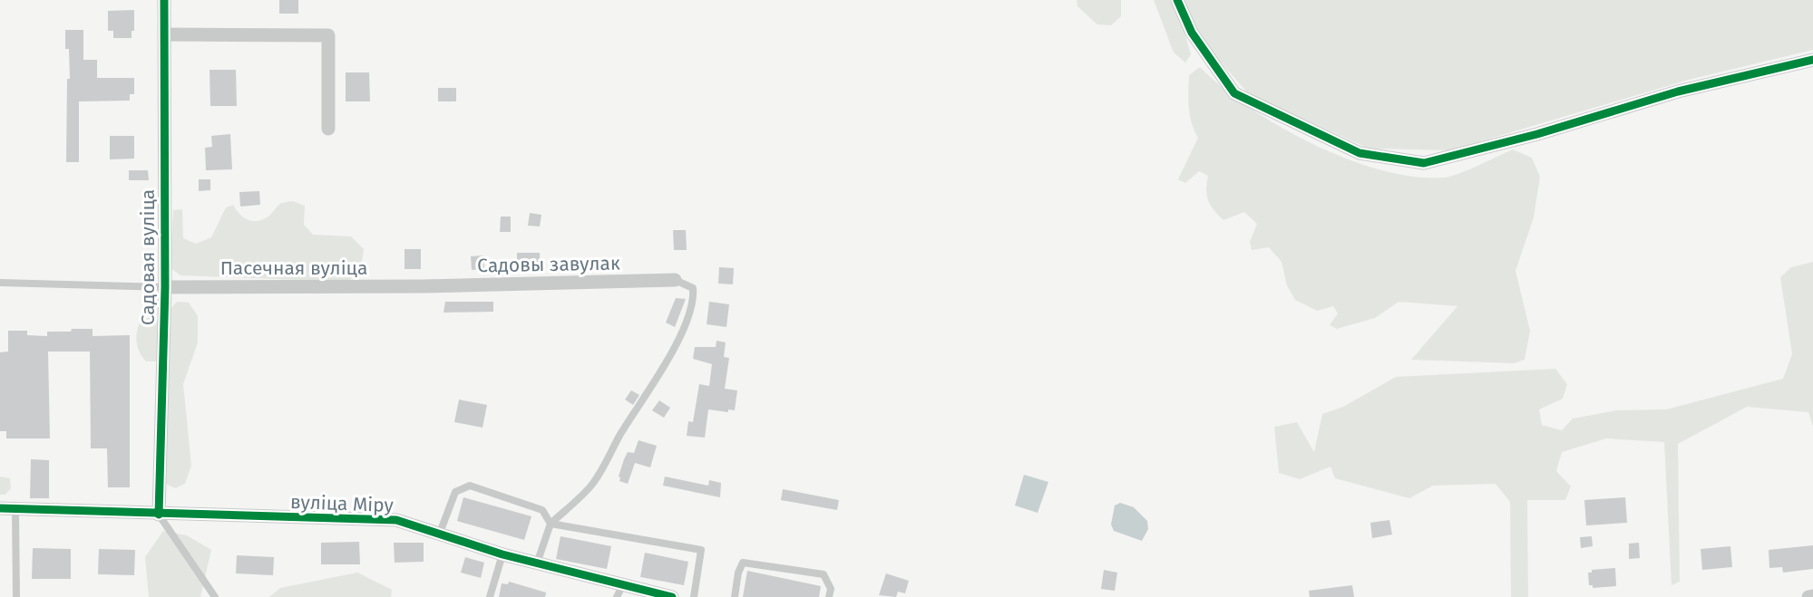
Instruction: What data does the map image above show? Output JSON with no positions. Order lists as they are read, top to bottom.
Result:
{
  "streets": {
    "street": [
      "Садовая вуліца",
      "Садовы завулак",
      "Пасечная вуліца",
      "вуліца Міру"
    ]
  },
  "crossings": [
    ["Садовая вуліца", "Пасечная вуліца"],
    ["Садовая вуліца", "вуліца Міру"],
    ["Садовы завулак", "Пасечная вуліца"]
  ]
}
